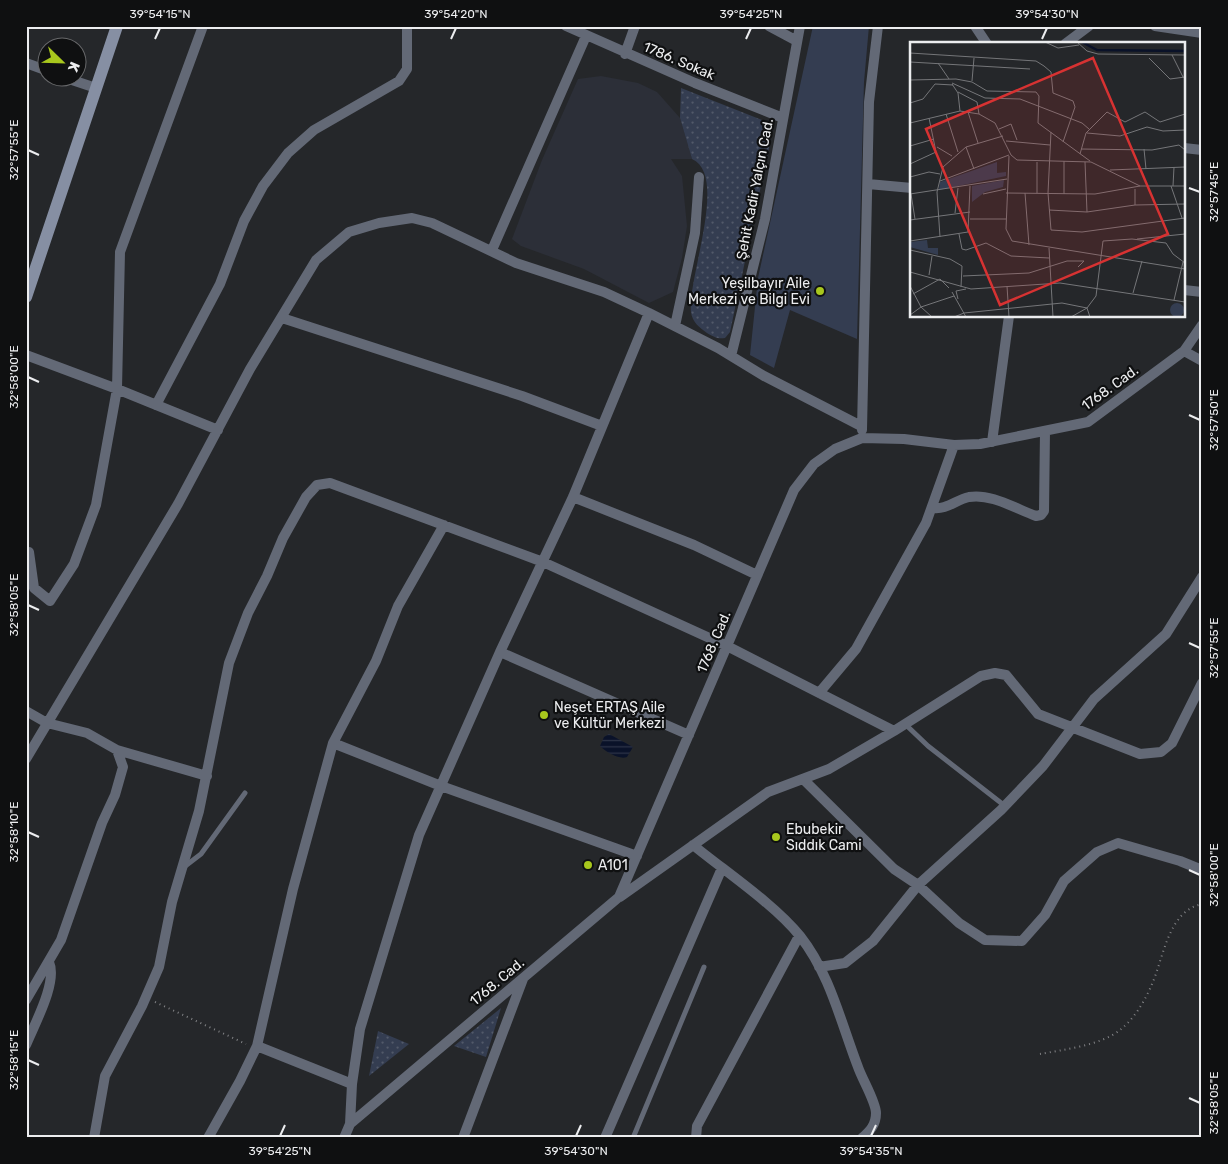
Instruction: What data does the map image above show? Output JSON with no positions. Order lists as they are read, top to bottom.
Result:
{
  "streets": {
    "street": ["1786. Sokak", "Şehit Kadir Yalçın Cad.", "1768. Cad."]
  },
  "crossings": [
    ["1786. Sokak", "Şehit Kadir Yalçın Cad."]
  ],
  "places": [
    "Yeşilbayır Aile Merkezi ve Bilgi Evi",
    "Neşet ERTAŞ Aile ve Kültür Merkezi",
    "Ebubekir Sıddık Cami",
    "A101"
  ],
  "north": "bottom right",
  "coordinates": [
    "39°54'15\"N",
    "39°54'20\"N",
    "39°54'25\"N",
    "39°54'30\"N",
    "32°57'55\"E",
    "32°57'45\"E",
    "32°58'00\"E",
    "32°57'50\"E",
    "32°58'05\"E",
    "32°58'10\"E",
    "32°58'15\"E",
    "39°54'35\"N"
  ]
}
